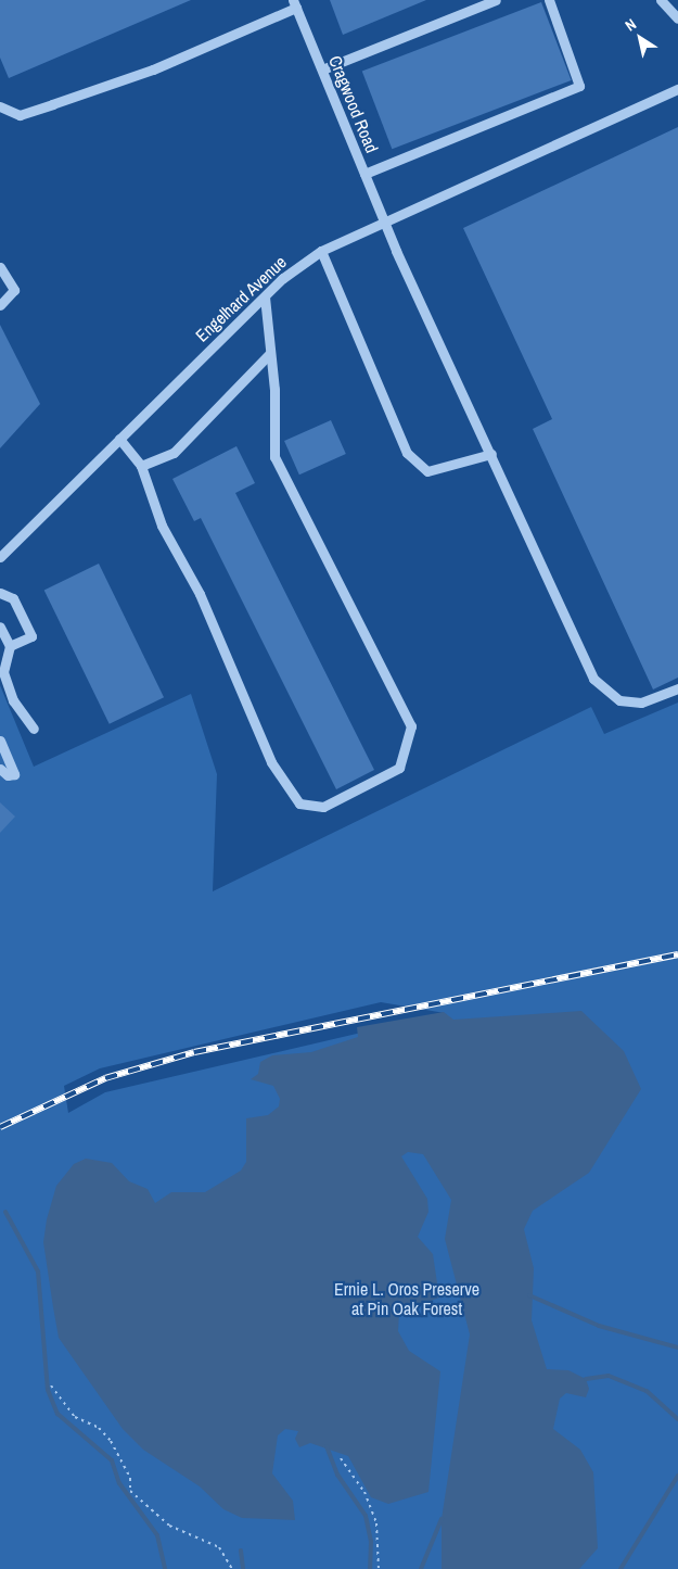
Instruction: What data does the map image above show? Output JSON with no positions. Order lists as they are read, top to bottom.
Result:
{
  "streets": {
    "street": ["Cragwood Road", "Engelhard Avenue"]
  },
  "crossings": [
    ["Cragwood Road", "Engelhard Avenue"]
  ],
  "parks": ["Ernie L. Oros Preserve at Pin Oak Forest"],
  "north": "top left"
}
